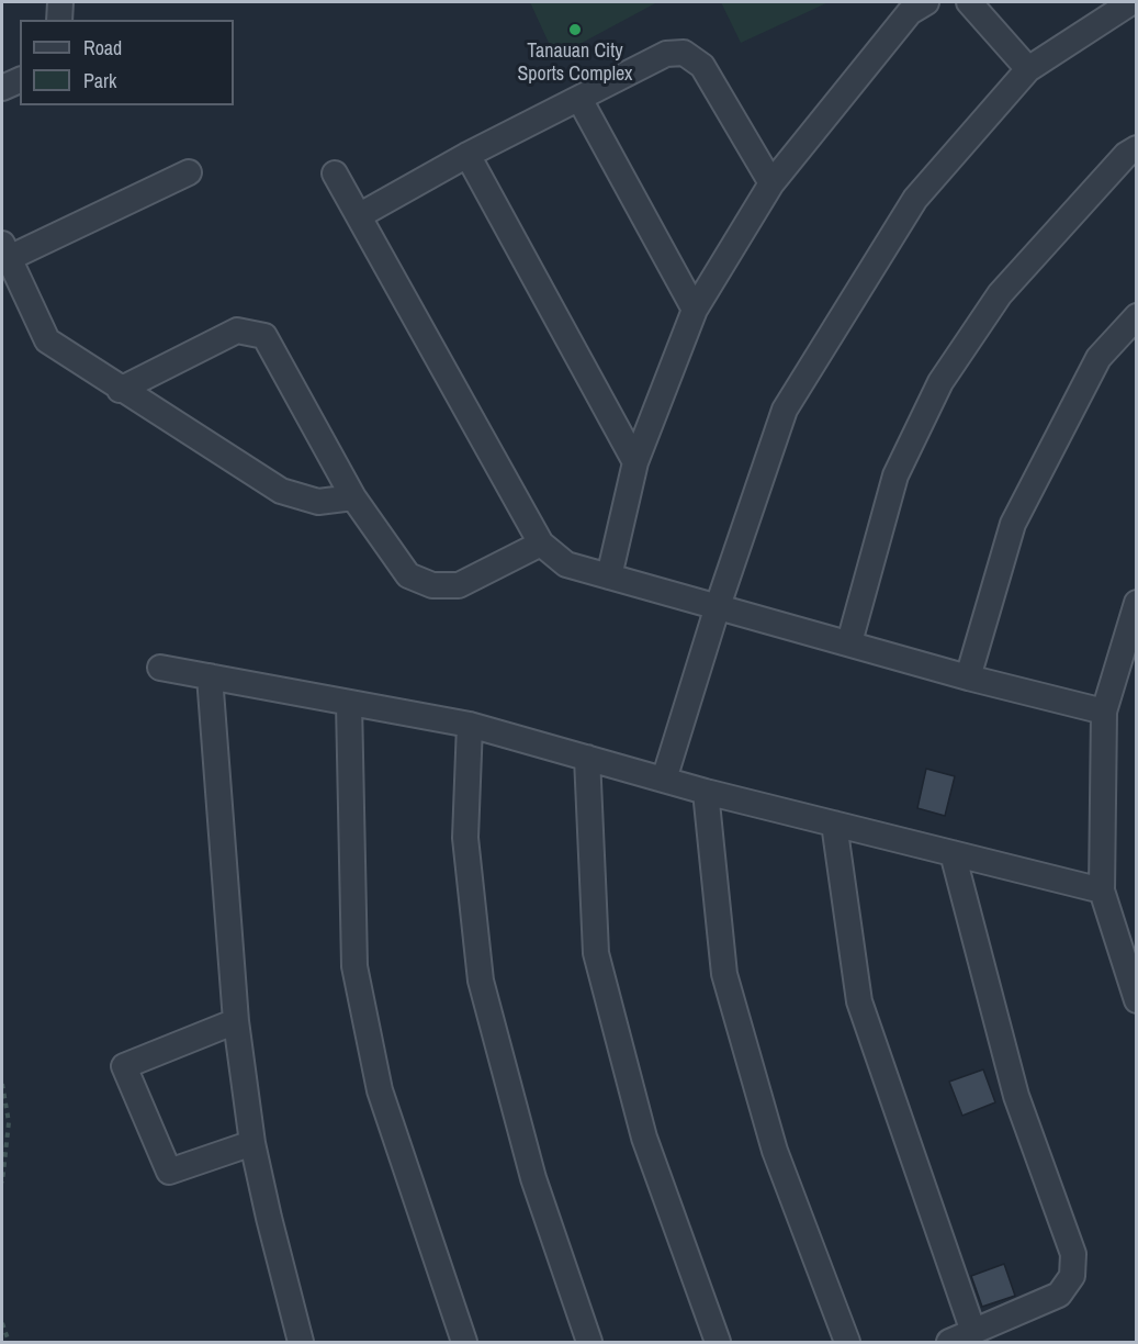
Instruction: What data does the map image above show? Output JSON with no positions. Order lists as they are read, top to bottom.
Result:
{
  "places": ["Tanauan City Sports Complex"],
  "legend": ["Road", "Park"]
}
